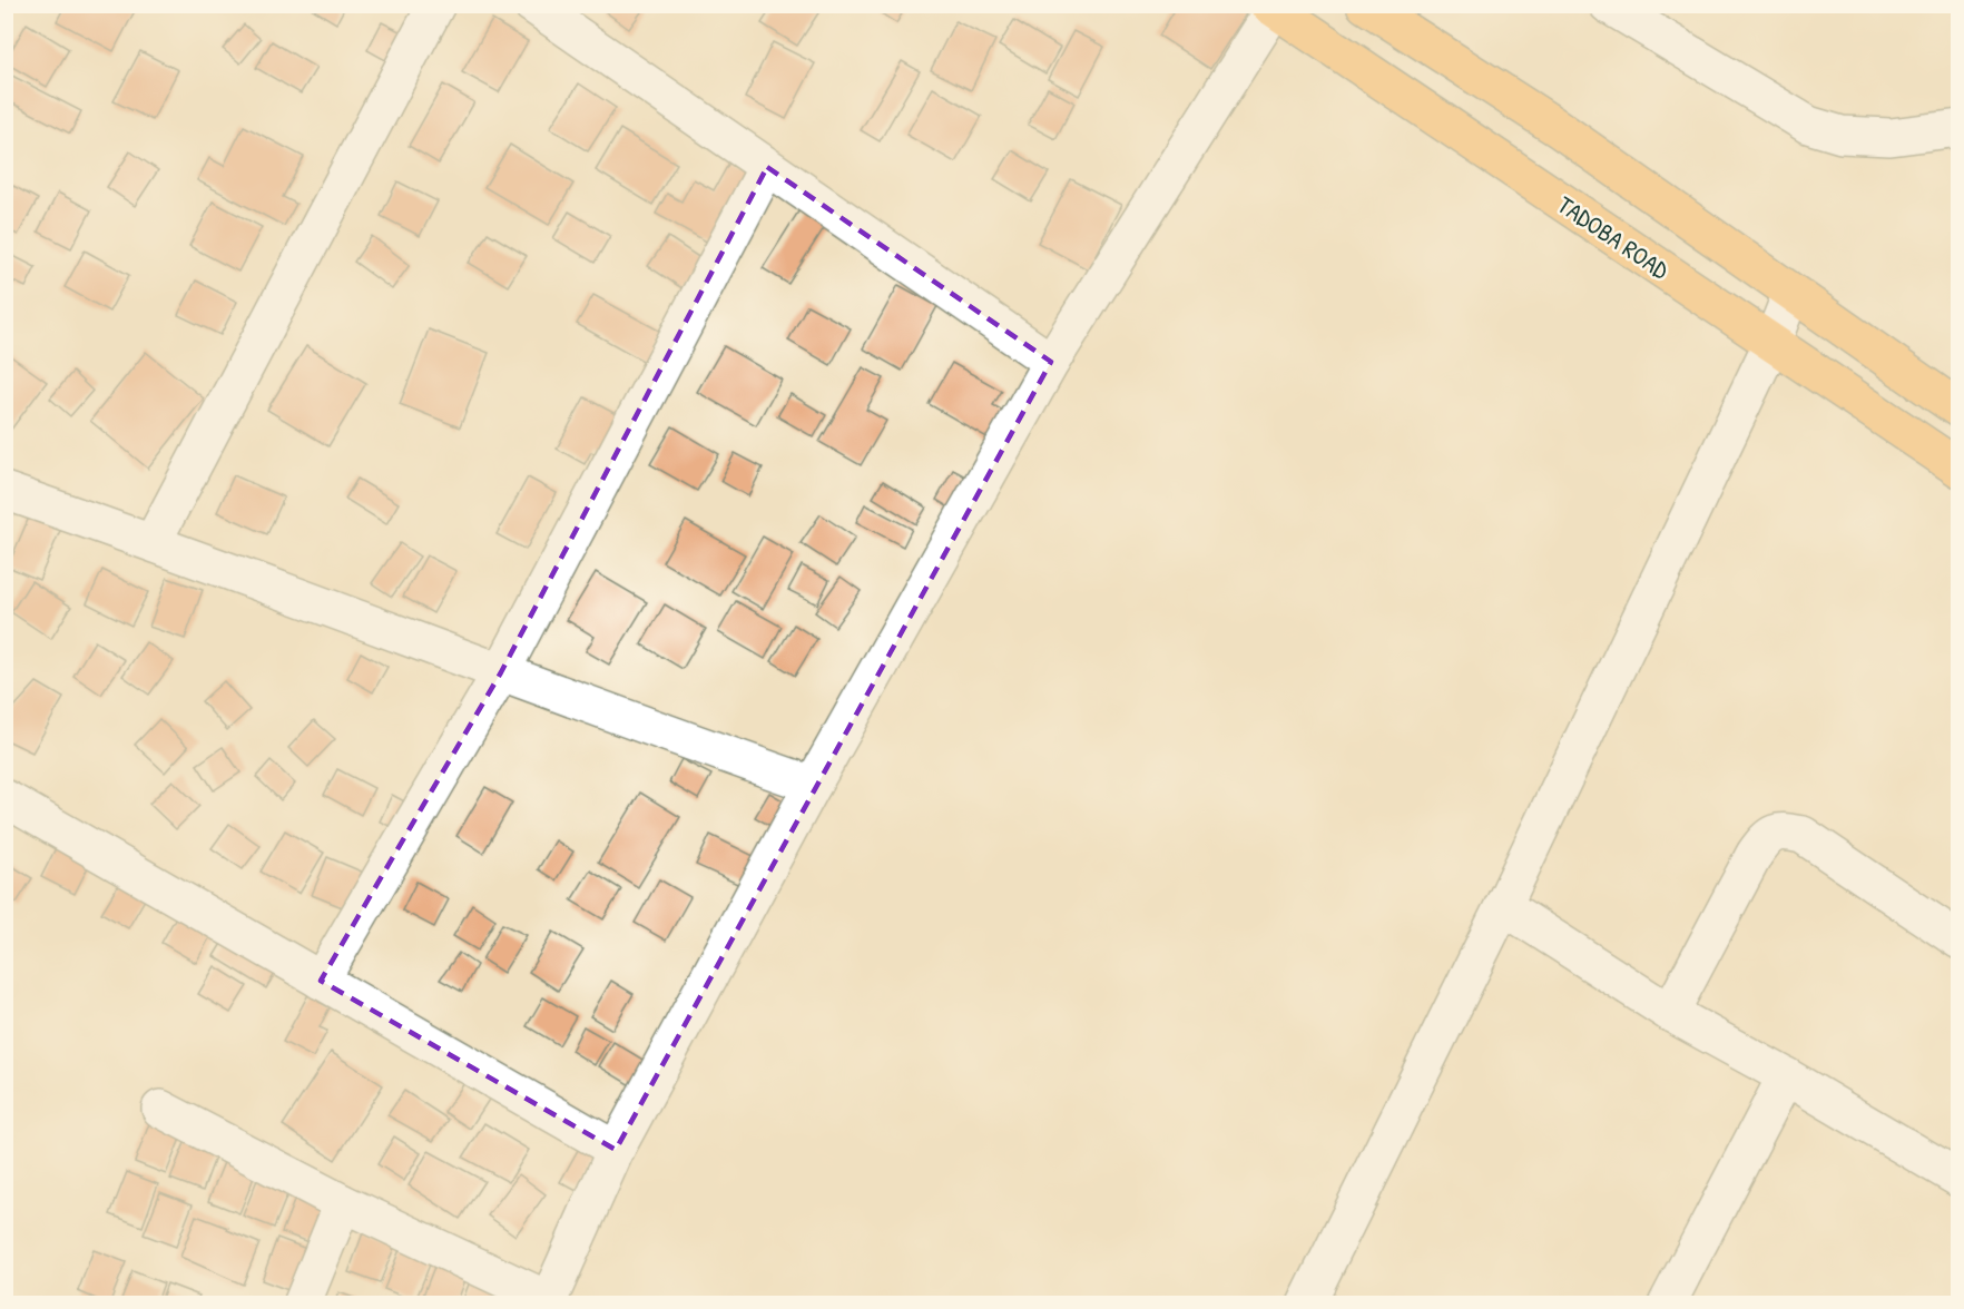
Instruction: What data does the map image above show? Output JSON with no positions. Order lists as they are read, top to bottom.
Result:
{
  "streets": {
    "main road": ["TADOBA ROAD"]
  }
}
